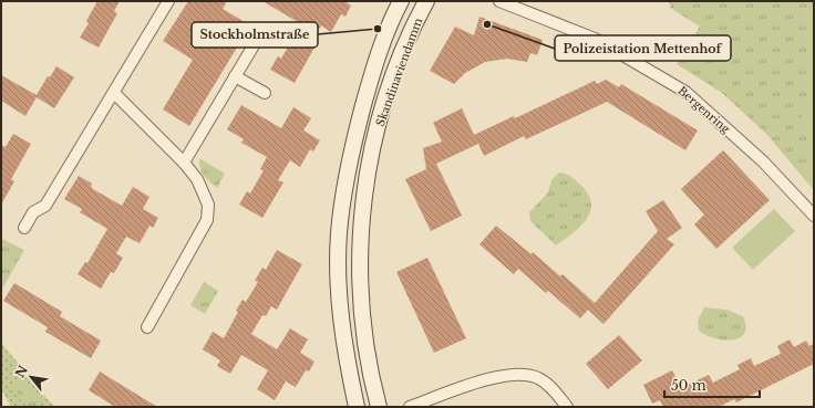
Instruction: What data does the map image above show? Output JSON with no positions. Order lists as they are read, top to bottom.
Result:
{
  "streets": {
    "main road": ["Skandinaviendamm"],
    "street": ["Bergenring"]
  },
  "places": ["Polizeistation Mettenhof", "Stockholmstraße"],
  "scale_bar": "50 m",
  "north": "top left"
}
